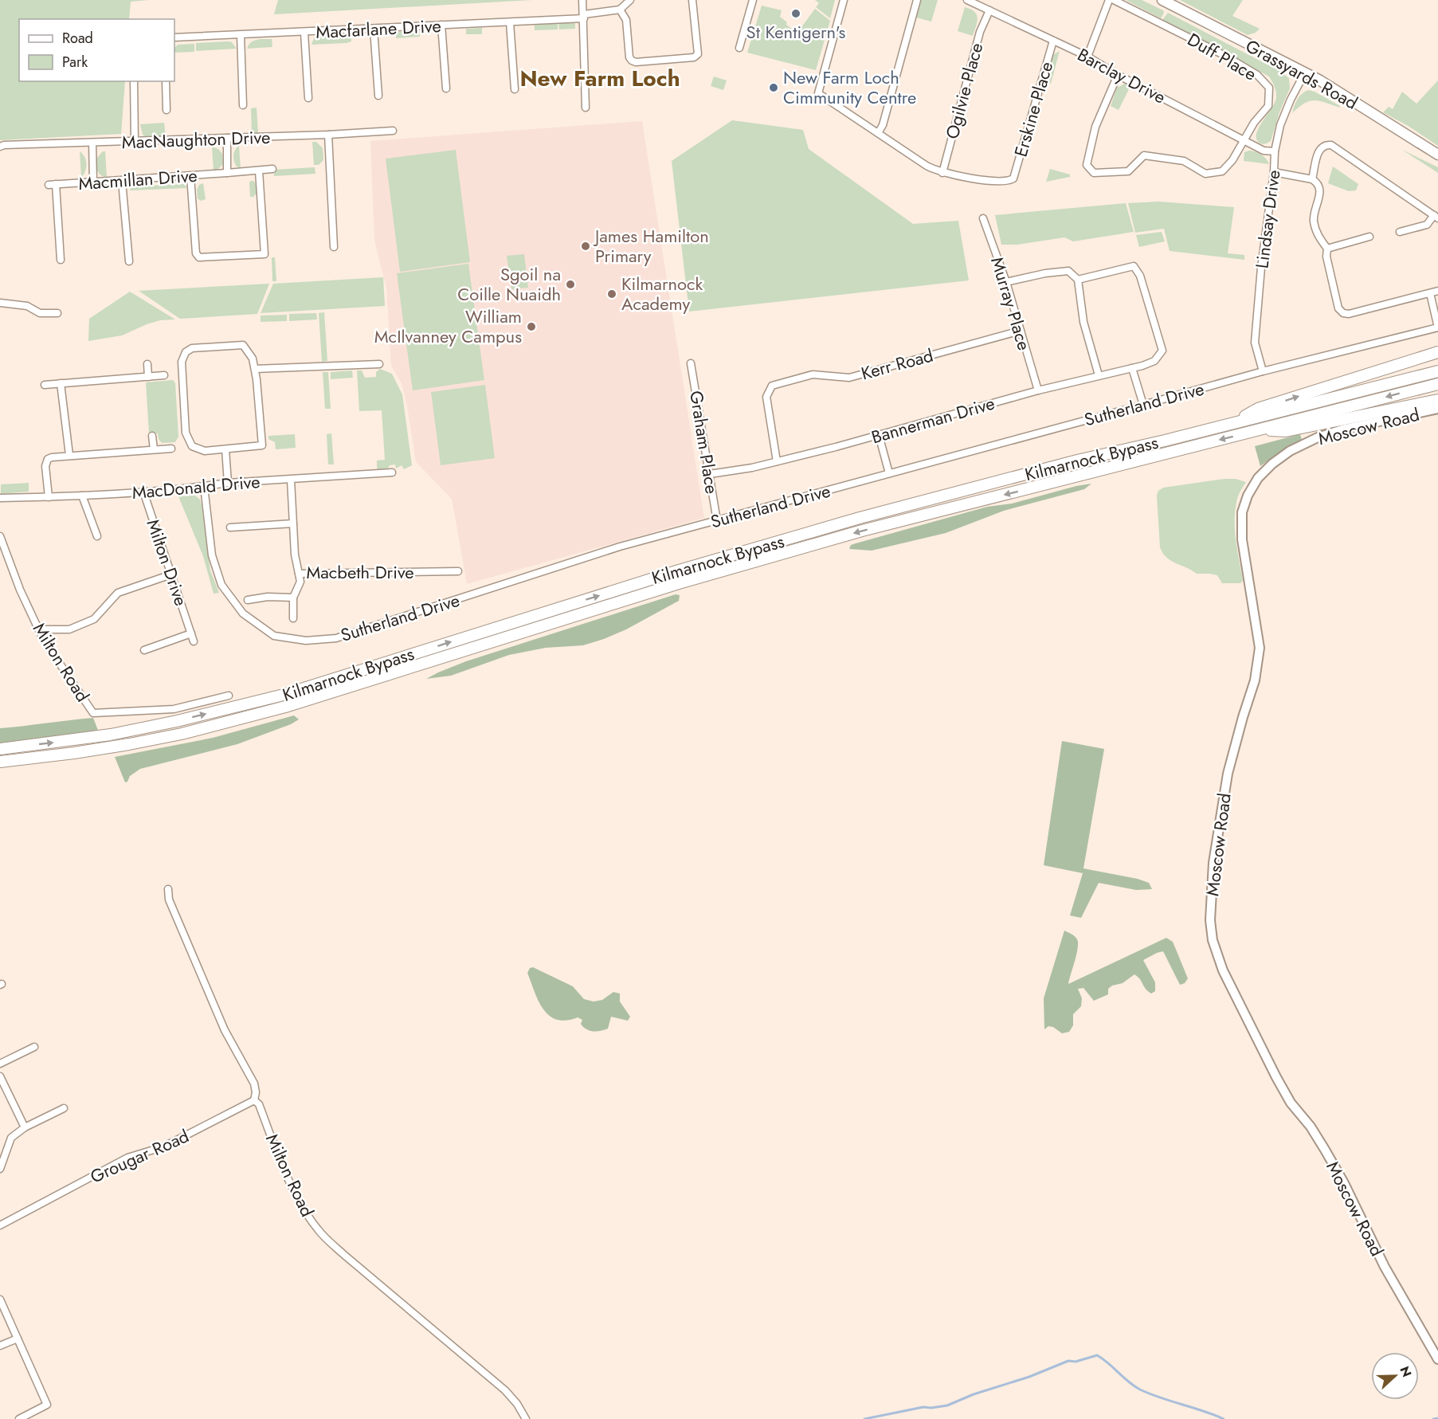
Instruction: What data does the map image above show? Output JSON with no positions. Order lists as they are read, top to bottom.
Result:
{
  "streets": {
    "highway": ["Kilmarnock Bypass"],
    "main road": ["Grassyards Road"],
    "street": [
      "Macfarlane Drive",
      "Duff Place",
      "Barclay Drive",
      "Ogilvie Place",
      "Erskine Place",
      "MacNaughton Drive",
      "Macmillan Drive",
      "Lindsay Drive",
      "Murray Place",
      "Kerr Road",
      "Sutherland Drive",
      "Bannerman Drive",
      "Moscow Road",
      "Graham Place",
      "MacDonald Drive",
      "Milton Drive",
      "Macbeth Drive",
      "Milton Road",
      "Grougar Road"
    ]
  },
  "crossings": [
    ["Duff Place", "Barclay Drive"],
    ["Grassyards Road", "Lindsay Drive"],
    ["Barclay Drive", "Ogilvie Place"],
    ["Barclay Drive", "Erskine Place"],
    ["Barclay Drive", "Lindsay Drive"],
    ["Ogilvie Place", "Erskine Place"],
    ["Lindsay Drive", "Sutherland Drive"],
    ["Murray Place", "Kerr Road"],
    ["Murray Place", "Bannerman Drive"],
    ["Kerr Road", "Bannerman Drive"],
    ["Sutherland Drive", "Graham Place"],
    ["Sutherland Drive", "MacDonald Drive"],
    ["Bannerman Drive", "Graham Place"],
    ["MacDonald Drive", "Milton Drive"],
    ["MacDonald Drive", "Macbeth Drive"],
    ["Milton Road", "Grougar Road"]
  ],
  "districts": ["New Farm Loch"],
  "places": [
    "St Kentigern's",
    "New Farm Loch Cimmunity Centre",
    "James Hamilton Primary",
    "Sgoil na Coille Nuaidh",
    "Kilmarnock Academy",
    "William McIlvanney Campus"
  ],
  "legend": ["Road", "Park"],
  "north": "right"
}
